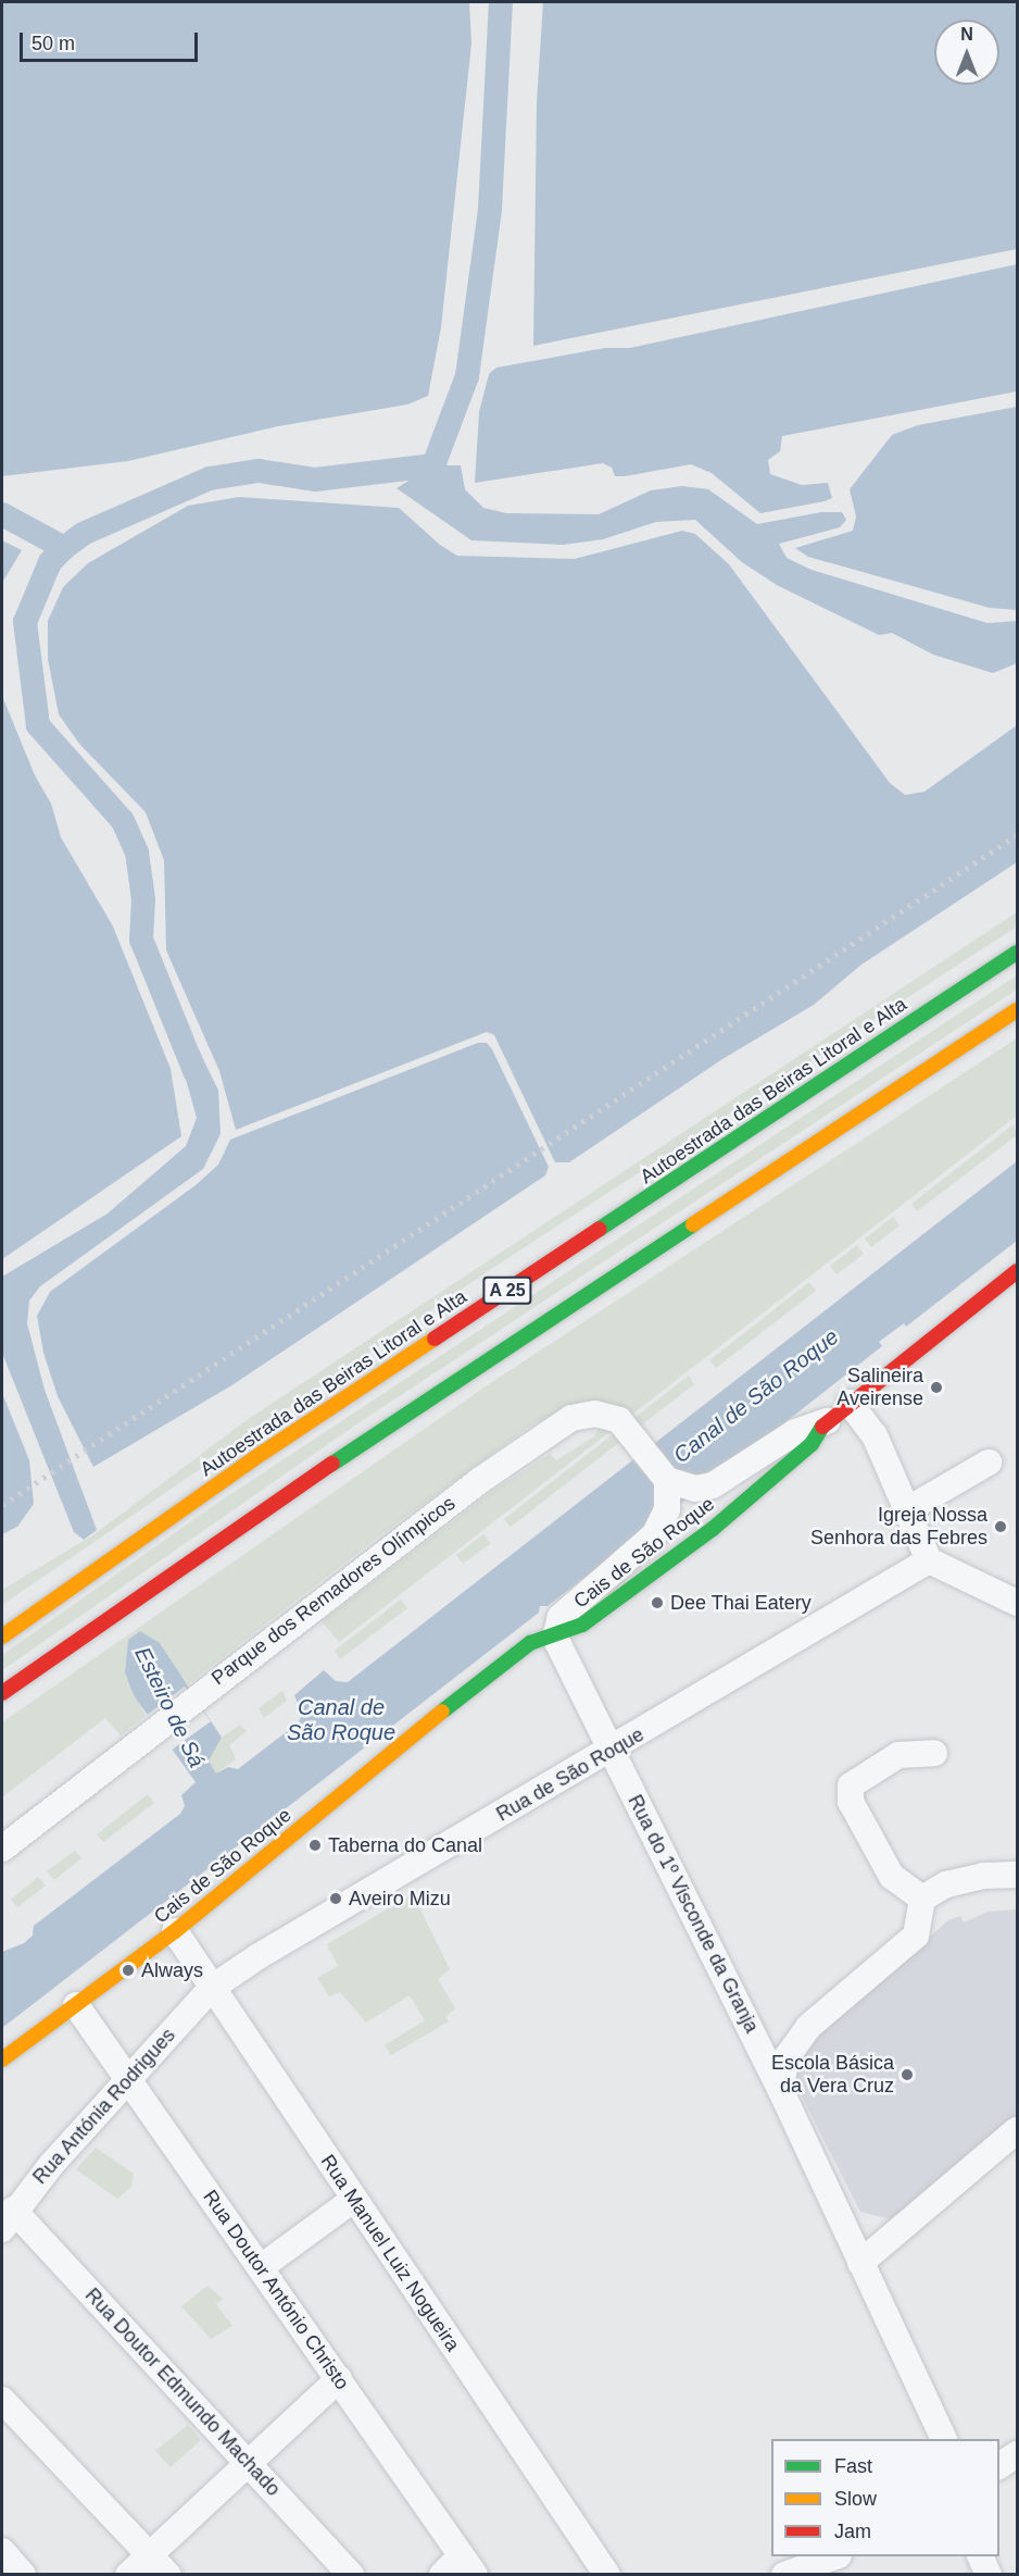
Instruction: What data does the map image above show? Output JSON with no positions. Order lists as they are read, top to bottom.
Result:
{
  "streets": {
    "main road": ["Autoestrada das Beiras Litoral e Alta", "A 25", "Cais de São Roque"],
    "street": [
      "Parque dos Remadores Olímpicos",
      "Rua de São Roque",
      "Rua do 1º Visconde da Granja",
      "Rua Antónia Rodrigues",
      "Rua Manuel Luiz Nogueira",
      "Rua Doutor António Christo",
      "Rua Doutor Edmundo Machado"
    ]
  },
  "crossings": [
    ["Cais de São Roque", "Rua do 1º Visconde da Granja"],
    ["Cais de São Roque", "Rua Manuel Luiz Nogueira"],
    ["Cais de São Roque", "Rua Doutor António Christo"],
    ["Rua de São Roque", "Rua do 1º Visconde da Granja"],
    ["Rua de São Roque", "Rua Antónia Rodrigues"],
    ["Rua de São Roque", "Rua Manuel Luiz Nogueira"],
    ["Rua Antónia Rodrigues", "Rua Manuel Luiz Nogueira"],
    ["Rua Antónia Rodrigues", "Rua Doutor António Christo"],
    ["Rua Antónia Rodrigues", "Rua Doutor Edmundo Machado"]
  ],
  "water": ["Canal de São Roque", "Esteiro de Sá"],
  "places": [
    "Salineira Aveirense",
    "Igreja Nossa Senhora das Febres",
    "Dee Thai Eatery",
    "Taberna do Canal",
    "Aveiro Mizu",
    "Always",
    "Escola Básica da Vera Cruz"
  ],
  "legend": ["Fast", "Slow", "Jam"],
  "scale_bar": "50 m",
  "north": "top"
}
